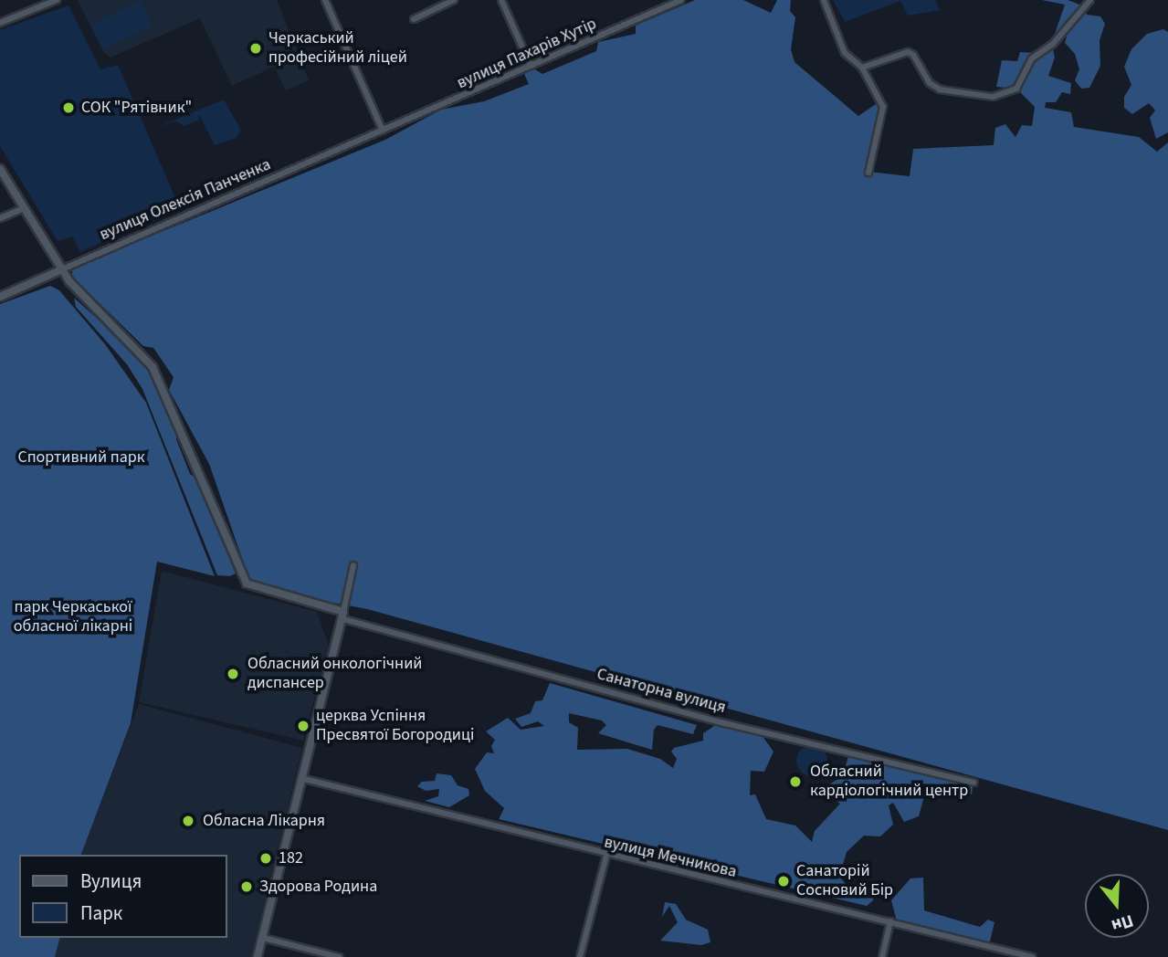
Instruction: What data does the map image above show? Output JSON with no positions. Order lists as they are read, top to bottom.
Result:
{
  "streets": {
    "street": [
      "вулиця Пахарів Хутір",
      "вулиця Олексія Панченка",
      "Санаторна вулиця",
      "вулиця Мечникова"
    ]
  },
  "crossings": [
    ["вулиця Пахарів Хутір", "вулиця Олексія Панченка"],
    ["вулиця Олексія Панченка", "Санаторна вулиця"]
  ],
  "parks": ["Спортивний парк", "парк Черкаської обласної лікарні"],
  "places": [
    "Черкаський професійний ліцей",
    "СОК \"Рятівник\"",
    "Обласний онкологічний диспансер",
    "церква Успіння Пресвятої Богородиці",
    "Обласний кардіологічний центр",
    "Обласна Лікарня",
    "182",
    "Санаторій Сосновий Бір",
    "Здорова Родина"
  ],
  "legend": ["Вулиця", "Парк"],
  "north": "bottom"
}
